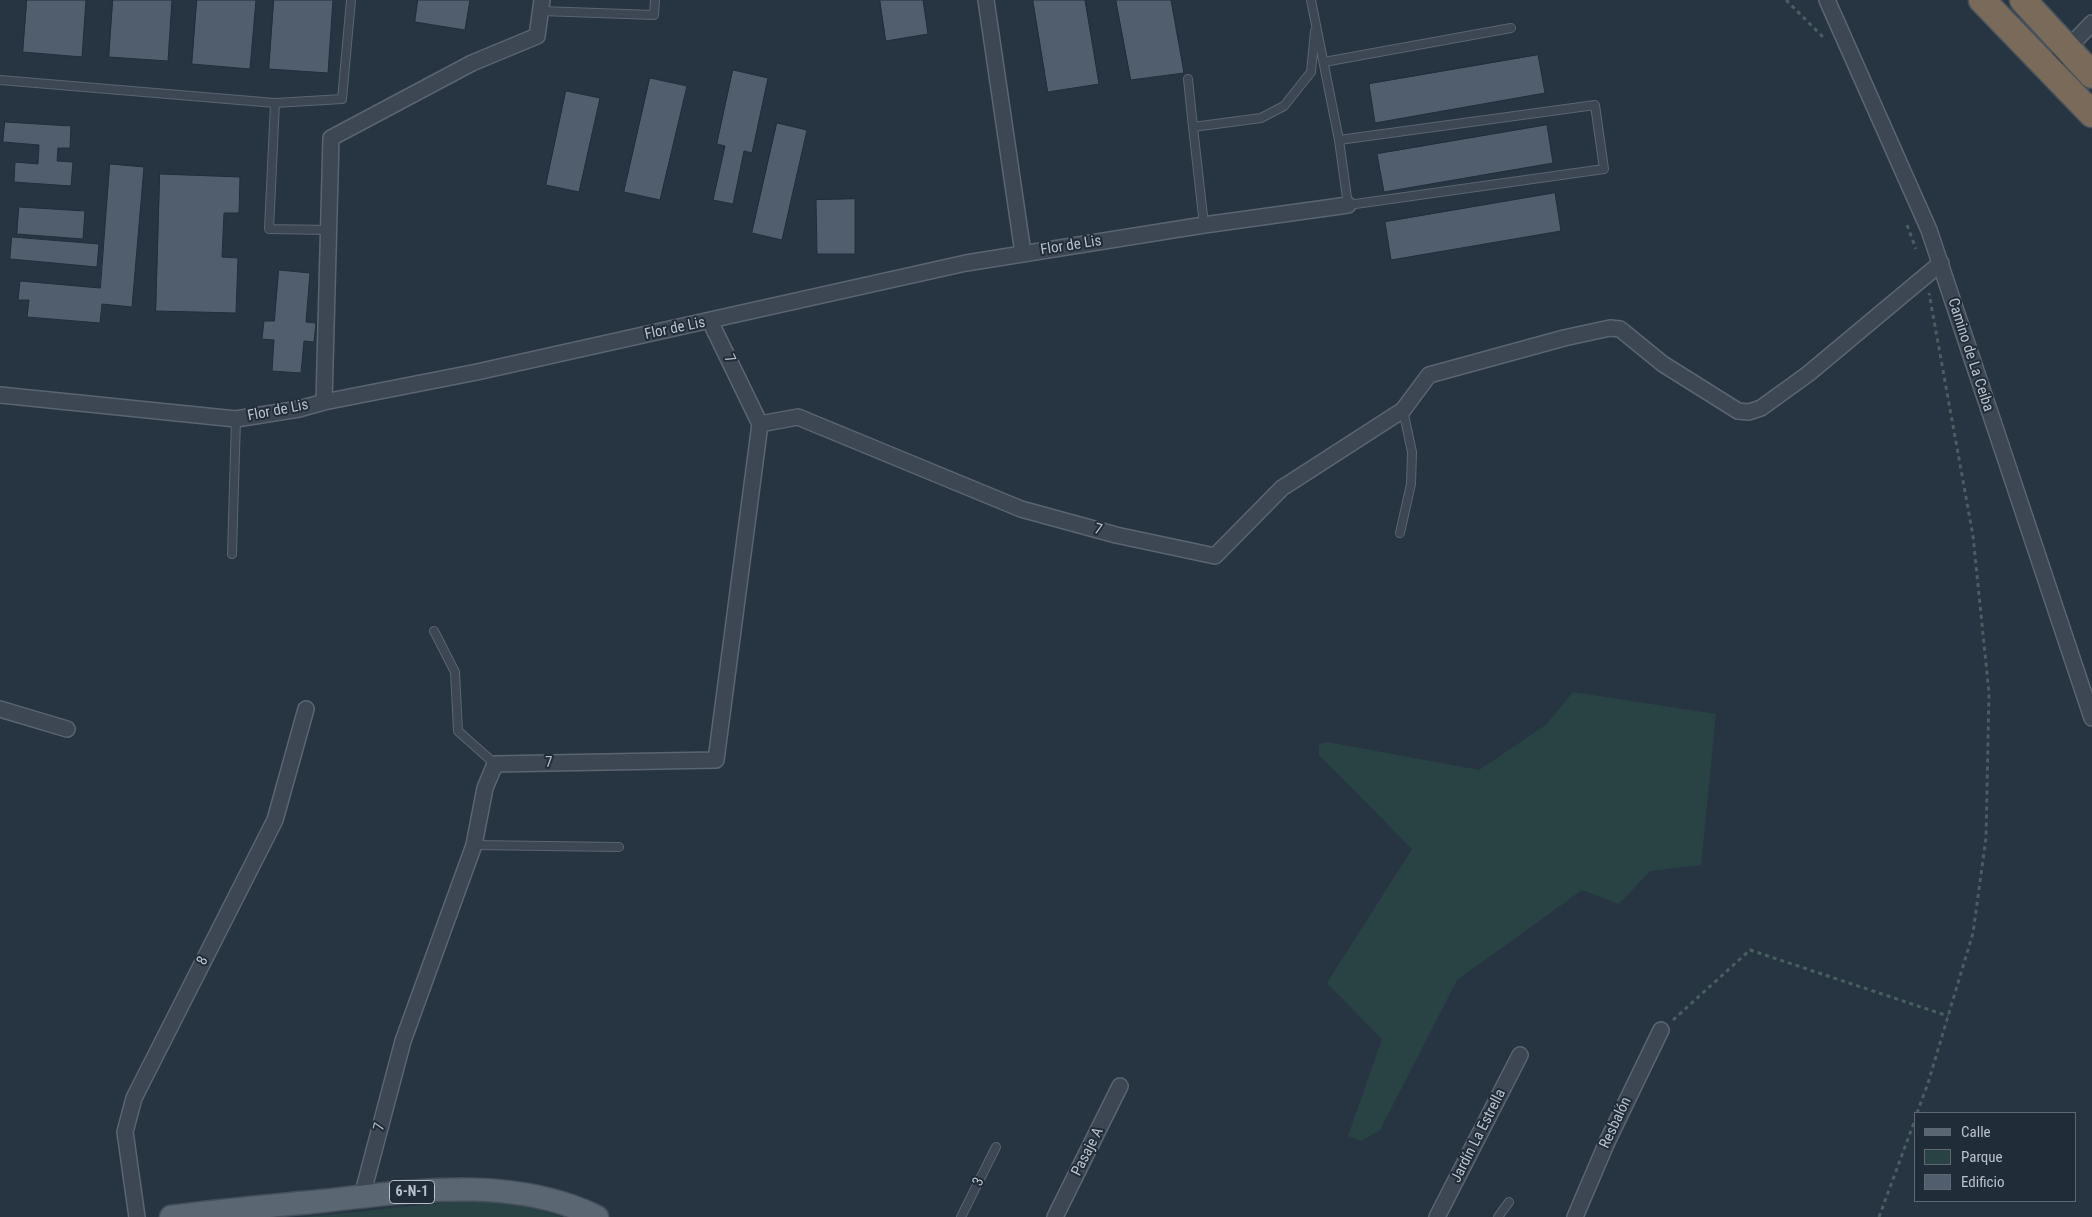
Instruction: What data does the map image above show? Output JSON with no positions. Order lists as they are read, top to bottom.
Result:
{
  "streets": {
    "main road": ["6-N-1"],
    "street": [
      "Flor de Lis",
      "Camino de La Ceiba",
      "7",
      "8",
      "Resbalón",
      "Jardín La Estrella",
      "Pasaje A"
    ],
    "lane": ["3"]
  },
  "crossings": [
    ["Flor de Lis", "7"],
    ["7", "6-N-1"]
  ],
  "legend": ["Calle", "Parque", "Edificio"]
}
